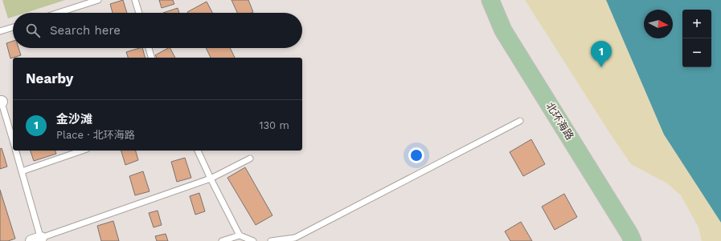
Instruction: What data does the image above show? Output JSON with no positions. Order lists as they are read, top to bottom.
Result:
{
  "streets": {
    "main road": ["北环海路"]
  },
  "north": "right",
  "page": {
    "map_buttons": ["+", "−"],
    "search": "Search here",
    "pins": "1",
    "heading": "Nearby",
    "list": [
      {
        "mark": "1",
        "name": "金沙滩",
        "note": "Place · 北环海路",
        "value": "130 m"
      }
    ]
  }
}
